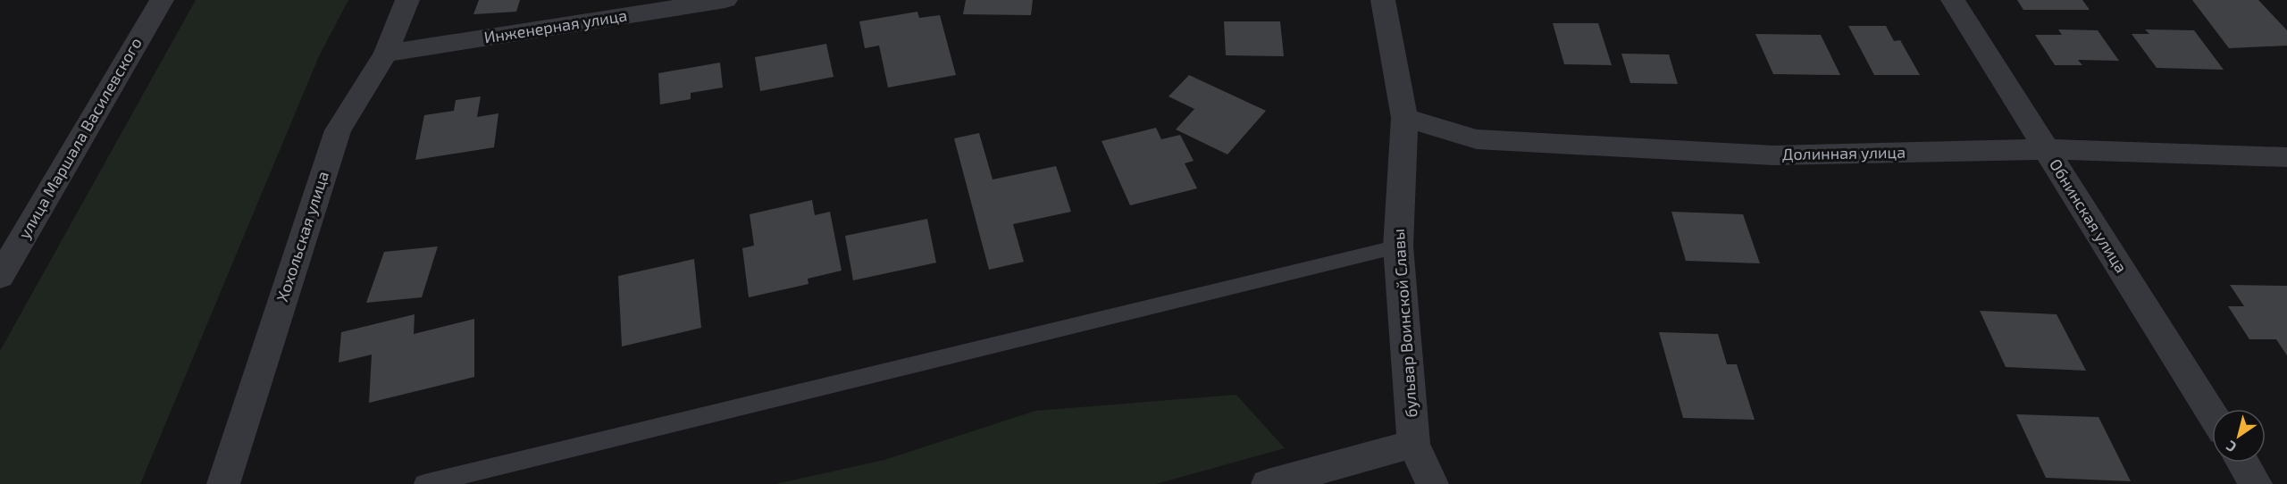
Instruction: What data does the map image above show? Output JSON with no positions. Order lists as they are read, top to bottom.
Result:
{
  "streets": {
    "street": [
      "Инженерная улица",
      "улица Маршала Василевского",
      "Долинная улица",
      "Обнинская улица",
      "Хохольская улица",
      "бульвар Воинской Славы"
    ]
  },
  "crossings": [
    ["Инженерная улица", "Хохольская улица"],
    ["Долинная улица", "Обнинская улица"],
    ["Долинная улица", "бульвар Воинской Славы"]
  ],
  "north": "bottom left"
}
